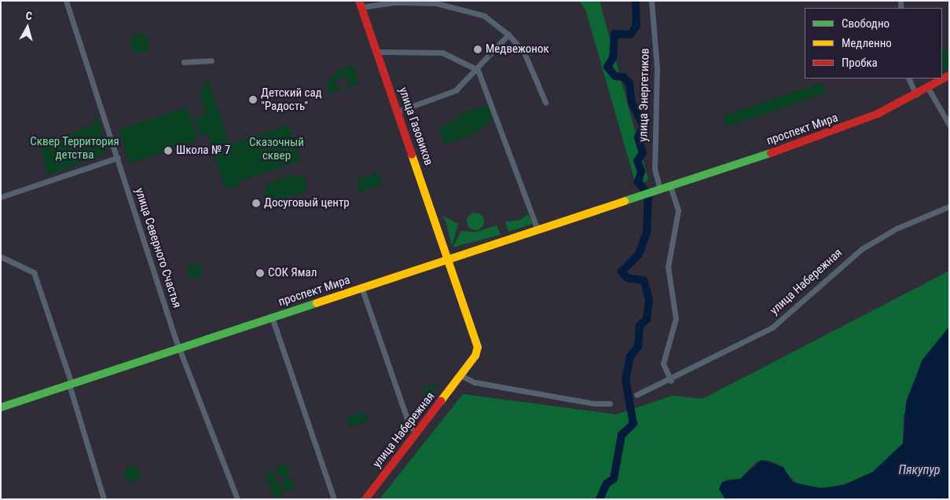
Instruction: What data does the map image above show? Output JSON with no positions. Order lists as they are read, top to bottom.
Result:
{
  "streets": {
    "main road": ["улица Газовиков", "проспект Мира", "улица Набережная"],
    "street": ["улица Энергетиков", "улица Северного Счастья"]
  },
  "crossings": [
    ["улица Энергетиков", "проспект Мира"],
    ["улица Газовиков", "проспект Мира"],
    ["улица Газовиков", "улица Набережная"],
    ["проспект Мира", "улица Северного Счастья"],
    ["проспект Мира", "улица Набережная"]
  ],
  "water": ["Пякупур"],
  "parks": ["Сквер Территория детства", "Сказочный сквер"],
  "places": [
    "Медвежонок",
    "Детский сад \"Радость\"",
    "Школа № 7",
    "Досуговый центр",
    "СОК Ямал"
  ],
  "legend": ["Свободно", "Медленно", "Пробка"],
  "north": "top"
}
